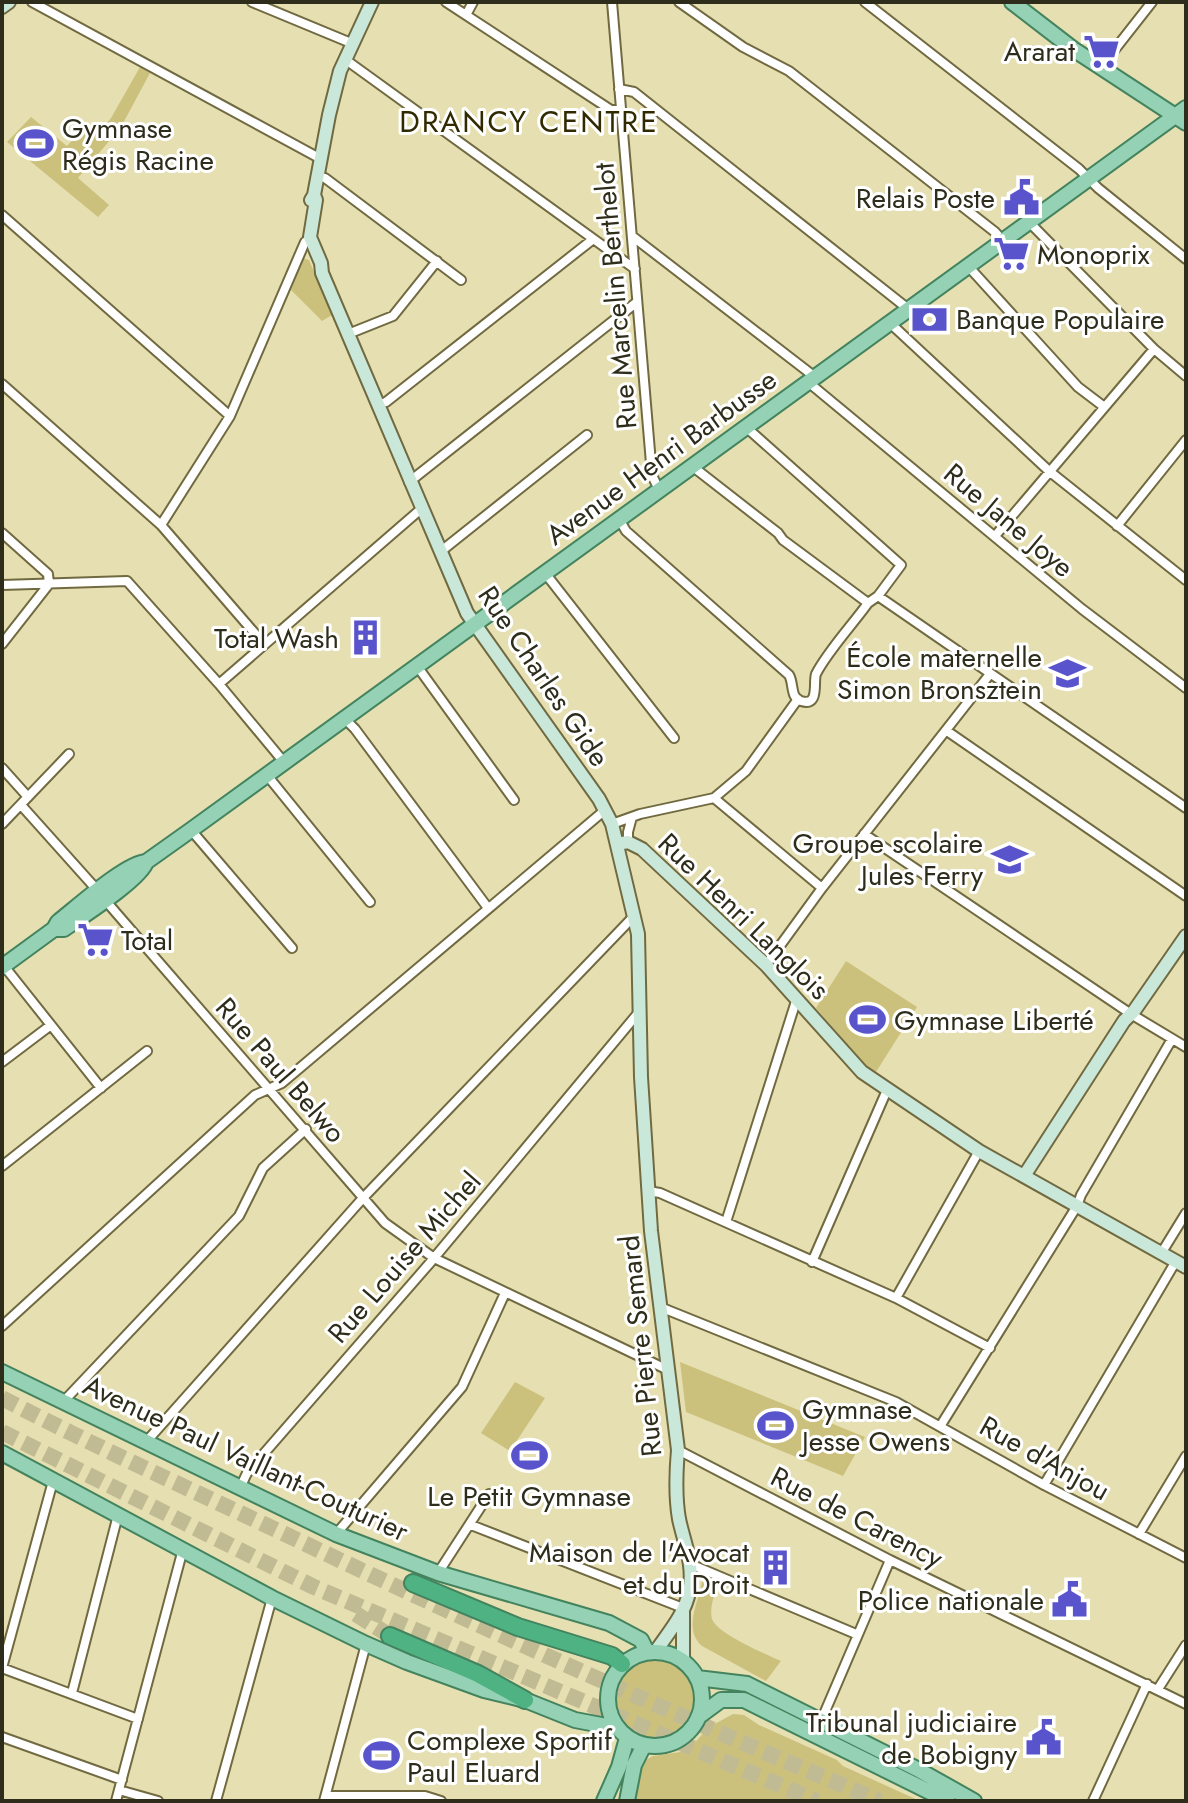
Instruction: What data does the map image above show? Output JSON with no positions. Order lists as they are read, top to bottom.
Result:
{
  "streets": {
    "main road": ["Avenue Henri Barbusse", "Avenue Paul Vaillant-Couturier"],
    "street": [
      "Rue Marcelin Berthelot",
      "Rue Jane Joye",
      "Rue Charles Gide",
      "Rue Henri Langlois",
      "Rue Paul Belwo",
      "Rue Louise Michel",
      "Rue Pierre Semard",
      "Rue d'Anjou",
      "Rue de Carency"
    ]
  },
  "crossings": [
    ["Rue Marcelin Berthelot", "Avenue Henri Barbusse"],
    ["Rue Marcelin Berthelot", "Rue Jane Joye"],
    ["Avenue Henri Barbusse", "Rue Jane Joye"],
    ["Avenue Henri Barbusse", "Rue Charles Gide"],
    ["Avenue Henri Barbusse", "Rue Paul Belwo"],
    ["Rue Charles Gide", "Rue Henri Langlois"],
    ["Rue Charles Gide", "Rue Louise Michel"],
    ["Rue Charles Gide", "Rue Pierre Semard"],
    ["Rue Paul Belwo", "Rue Louise Michel"],
    ["Rue Paul Belwo", "Rue Pierre Semard"],
    ["Rue Louise Michel", "Avenue Paul Vaillant-Couturier"],
    ["Rue Pierre Semard", "Avenue Paul Vaillant-Couturier"],
    ["Rue Pierre Semard", "Rue d'Anjou"],
    ["Rue Pierre Semard", "Rue de Carency"]
  ],
  "districts": ["DRANCY CENTRE"],
  "places": {
    "supermarket": ["Ararat", "Monoprix", "Total"],
    "sports": [
      "Gymnase Régis Racine",
      "Gymnase Liberté",
      "Gymnase Jesse Owens",
      "Le Petit Gymnase",
      "Complexe Sportif Paul Eluard"
    ],
    "public building": ["Relais Poste", "Police nationale", "Tribunal judiciaire de Bobigny"],
    "bank": ["Banque Populaire"],
    "building": ["Total Wash", "Maison de l'Avocat et du Droit"],
    "school or university": ["École maternelle Simon Bronsztein", "Groupe scolaire Jules Ferry"]
  }
}
